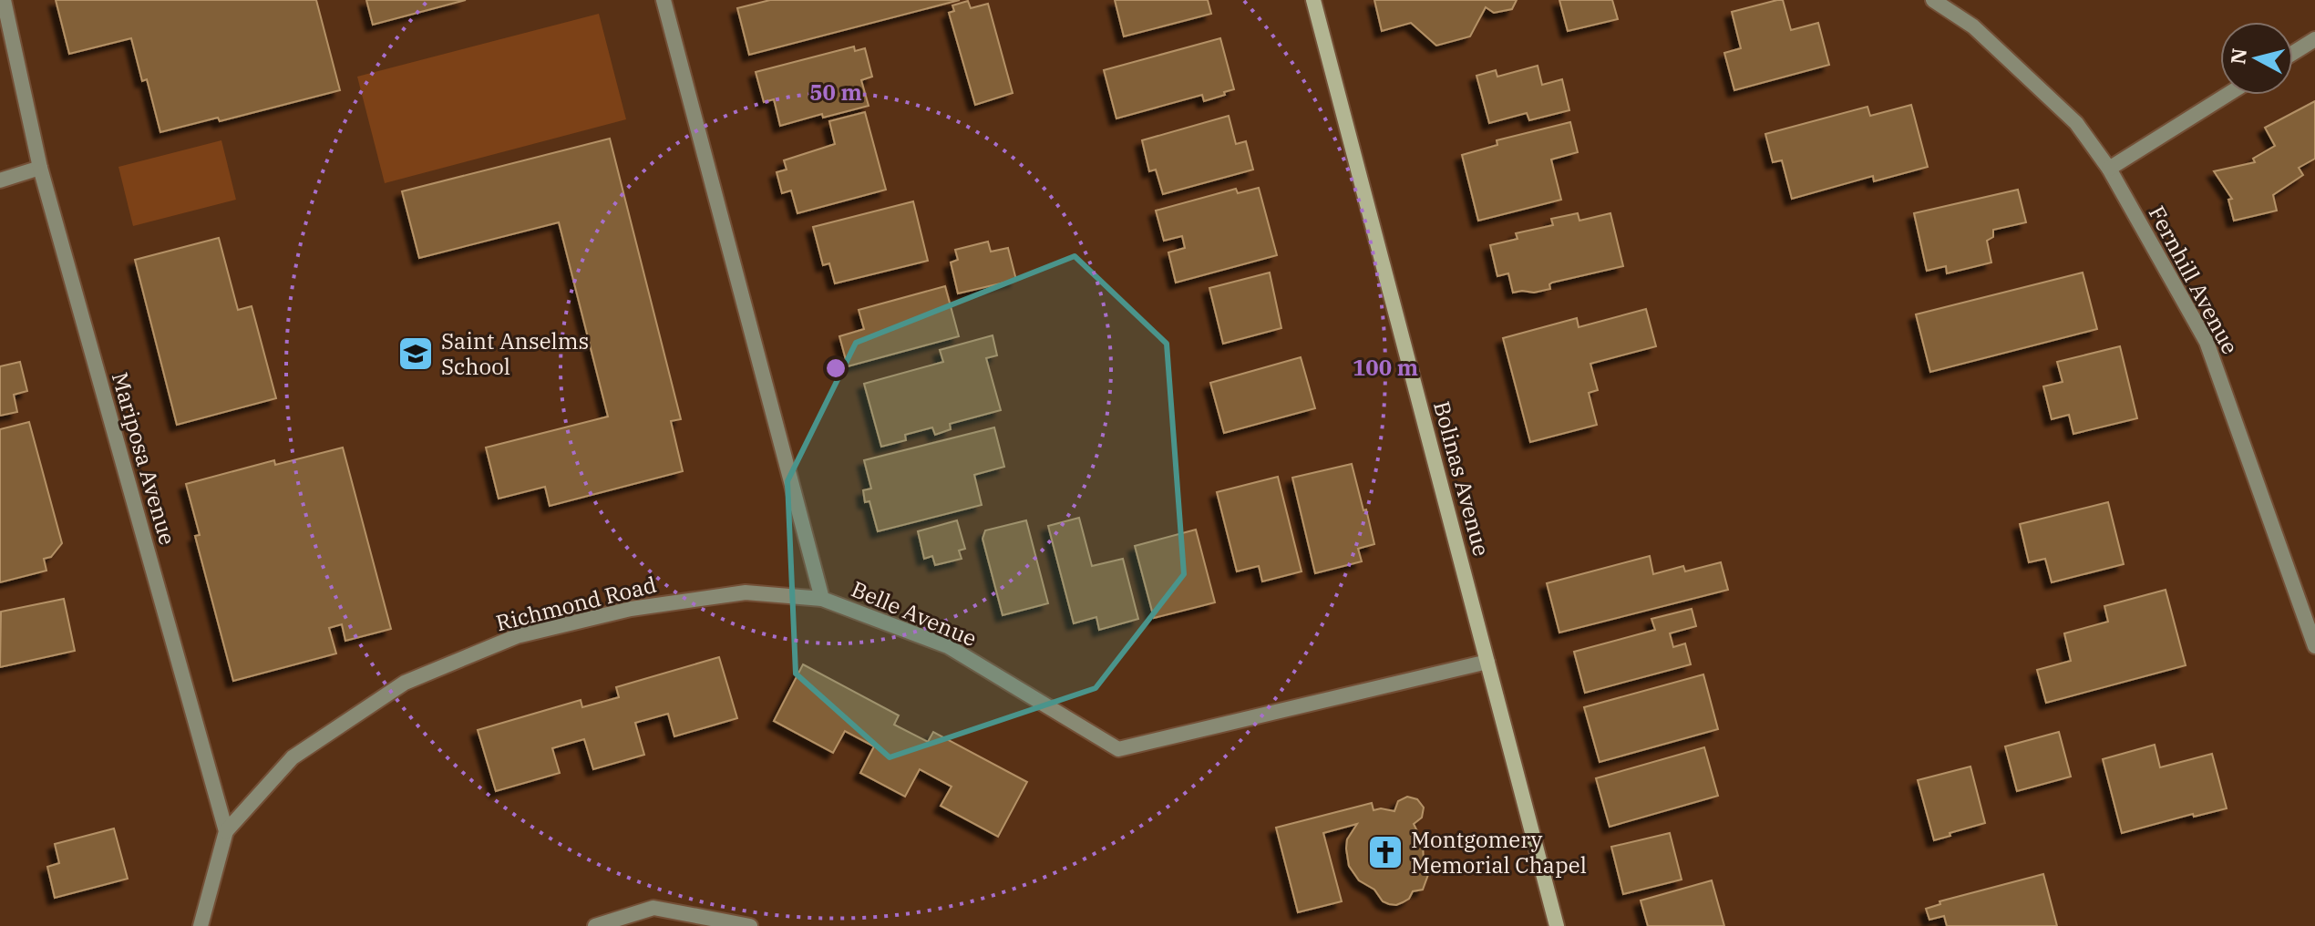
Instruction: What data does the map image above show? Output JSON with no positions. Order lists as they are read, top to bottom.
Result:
{
  "streets": {
    "street": [
      "Fernhill Avenue",
      "Mariposa Avenue",
      "Bolinas Avenue",
      "Richmond Road",
      "Belle Avenue"
    ]
  },
  "crossings": [
    ["Mariposa Avenue", "Richmond Road"],
    ["Bolinas Avenue", "Belle Avenue"],
    ["Richmond Road", "Belle Avenue"]
  ],
  "places": {
    "school or university": ["Saint Anselms School"],
    "church": ["Montgomery Memorial Chapel"]
  },
  "north": "left",
  "rings": ["50 m", "100 m"]
}
